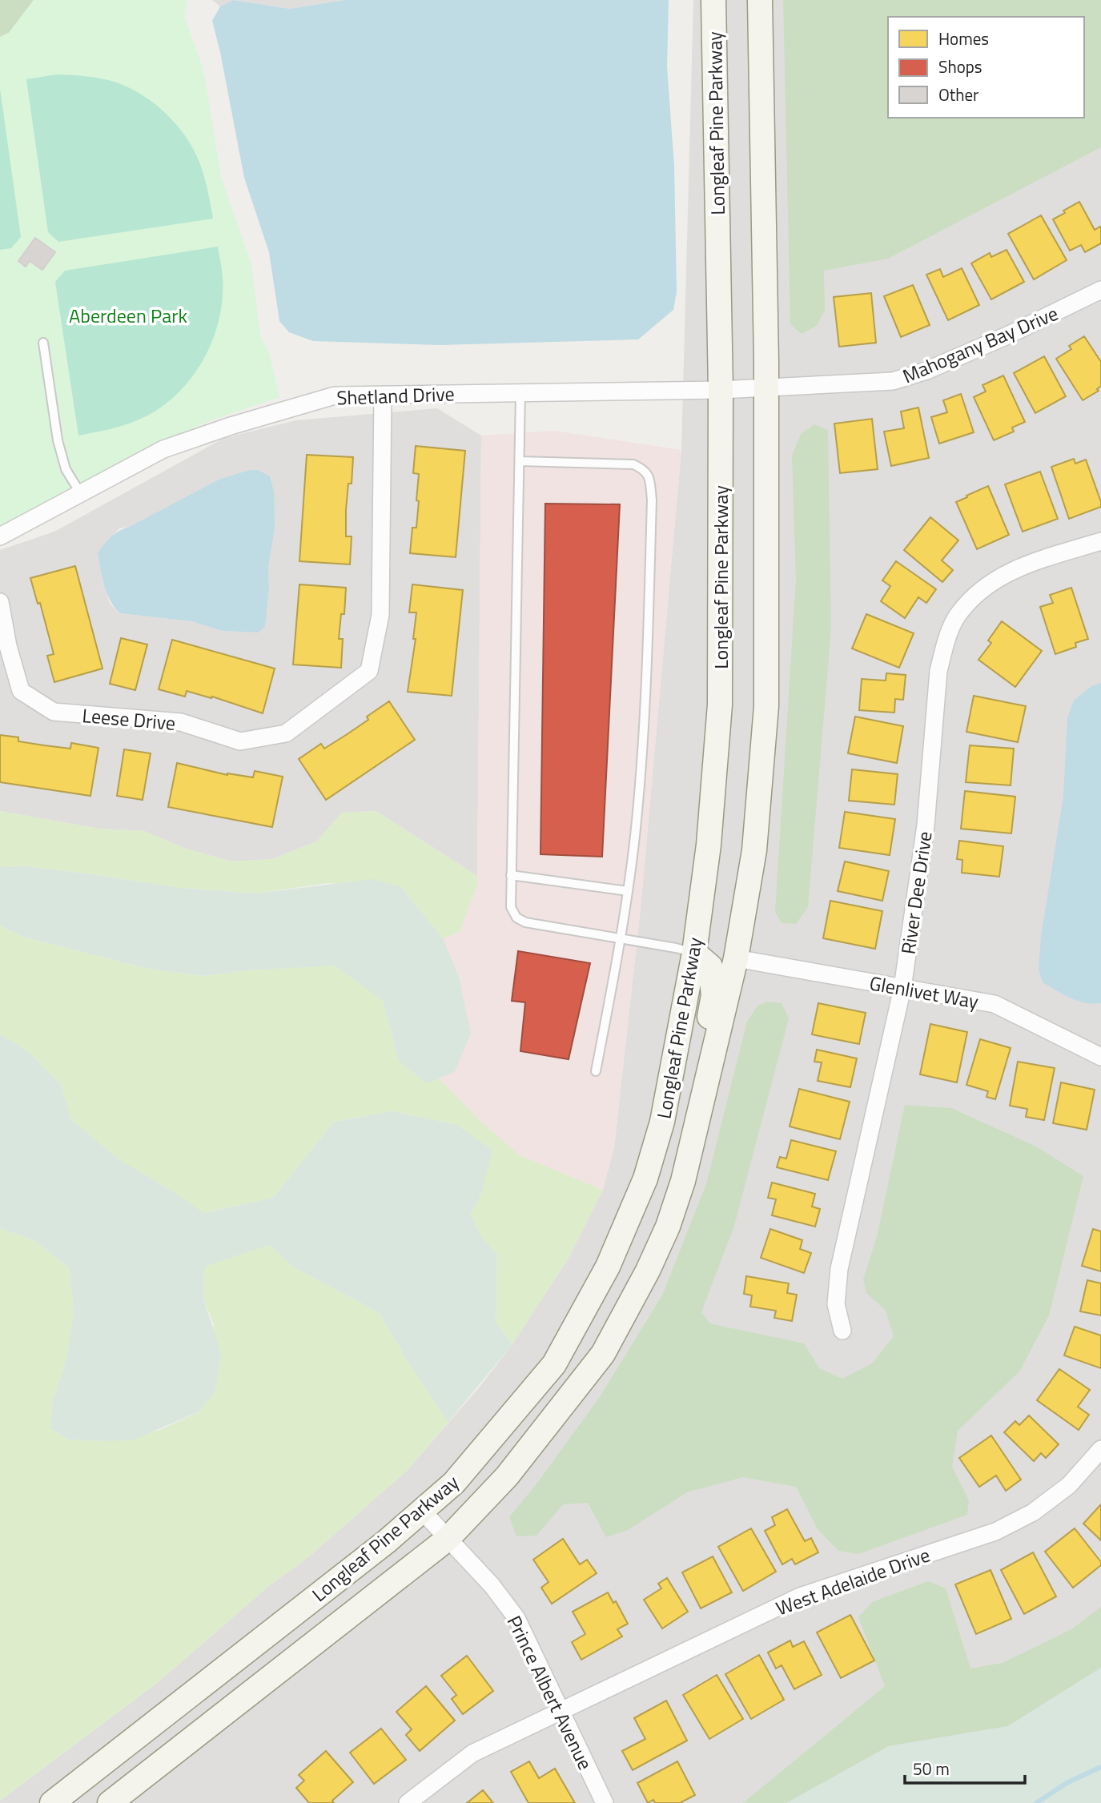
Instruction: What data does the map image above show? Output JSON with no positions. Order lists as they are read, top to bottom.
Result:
{
  "streets": {
    "main road": ["Longleaf Pine Parkway"],
    "street": [
      "Mahogany Bay Drive",
      "Shetland Drive",
      "Leese Drive",
      "River Dee Drive",
      "Glenlivet Way",
      "West Adelaide Drive",
      "Prince Albert Avenue"
    ]
  },
  "crossings": [
    ["Longleaf Pine Parkway", "Mahogany Bay Drive"],
    ["Longleaf Pine Parkway", "Shetland Drive"],
    ["Longleaf Pine Parkway", "Glenlivet Way"],
    ["Longleaf Pine Parkway", "Prince Albert Avenue"],
    ["Mahogany Bay Drive", "Shetland Drive"],
    ["Shetland Drive", "Leese Drive"],
    ["River Dee Drive", "Glenlivet Way"],
    ["West Adelaide Drive", "Prince Albert Avenue"]
  ],
  "parks": ["Aberdeen Park"],
  "legend": ["Homes", "Shops", "Other"],
  "scale_bar": "50 m"
}
